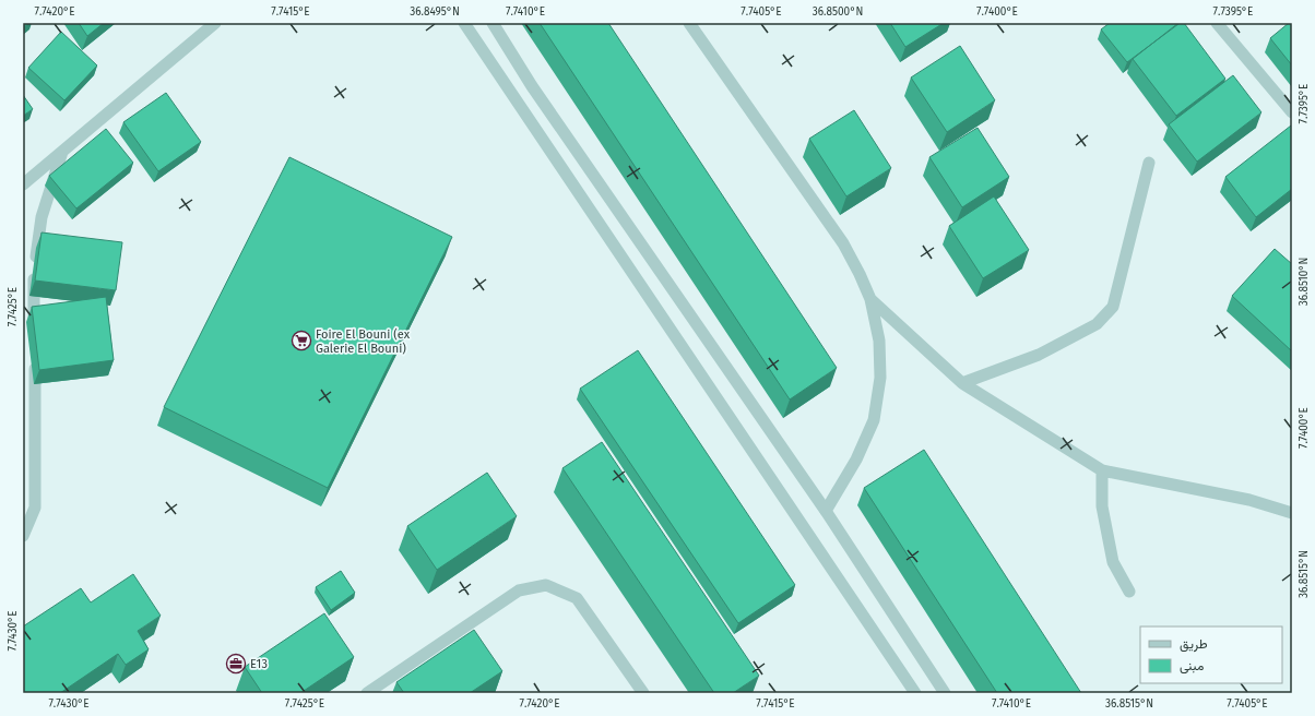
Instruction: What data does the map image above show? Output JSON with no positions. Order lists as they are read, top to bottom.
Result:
{
  "places": {
    "supermarket": ["Foire El Bouni (ex Galerie El Bouni)"],
    "office": ["E13"]
  },
  "legend": ["طريق", "مبنى"],
  "coordinates": [
    "7.7420°E",
    "7.7415°E",
    "36.8495°N",
    "7.7410°E",
    "7.7405°E",
    "36.8500°N",
    "7.7400°E",
    "7.7395°E",
    "36.8510°N",
    "7.7425°E",
    "36.8515°N",
    "7.7430°E"
  ]
}
